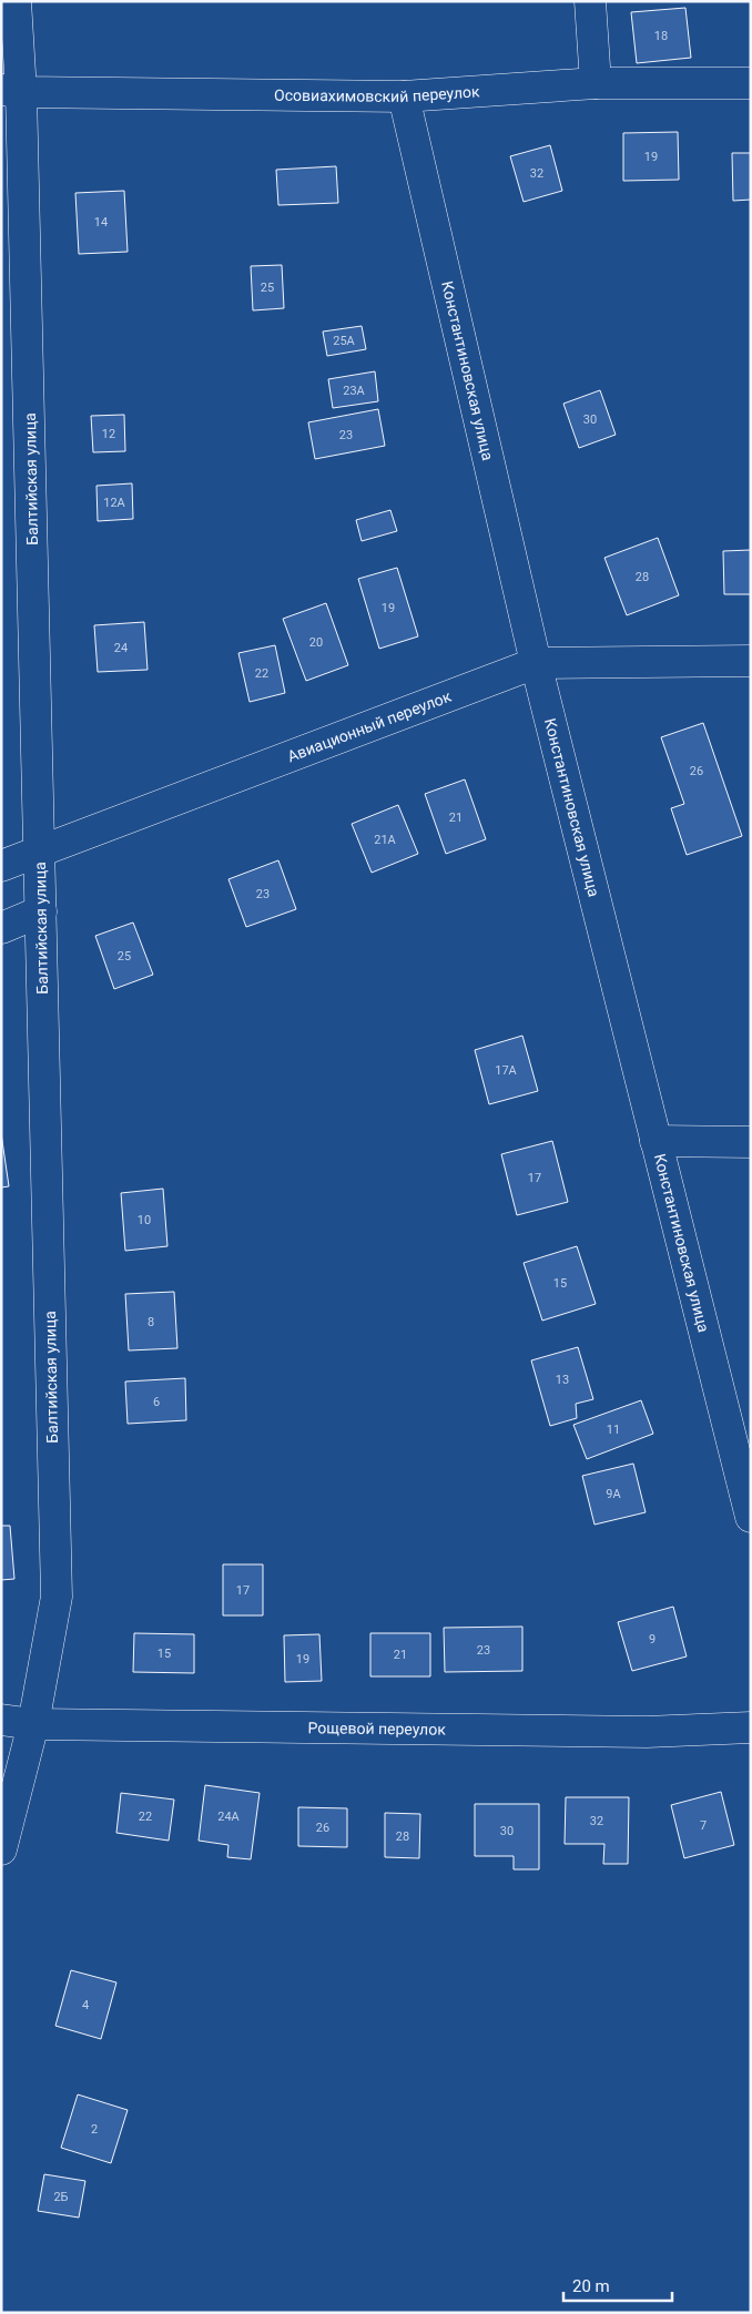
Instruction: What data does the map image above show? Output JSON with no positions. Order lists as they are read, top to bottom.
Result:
{
  "streets": {
    "street": [
      "Осовиахимовский переулок",
      "Константиновская улица",
      "Балтийская улица",
      "Авиационный переулок",
      "Рощевой переулок"
    ]
  },
  "crossings": [
    ["Осовиахимовский переулок", "Константиновская улица"],
    ["Осовиахимовский переулок", "Балтийская улица"],
    ["Константиновская улица", "Авиационный переулок"],
    ["Балтийская улица", "Авиационный переулок"],
    ["Балтийская улица", "Рощевой переулок"]
  ],
  "house_numbers": [
    "18",
    "19",
    "32",
    "14",
    "25",
    "25А",
    "23А",
    "30",
    "12",
    "23",
    "12А",
    "28",
    "19",
    "20",
    "24",
    "22",
    "26",
    "21",
    "21А",
    "23",
    "25",
    "17А",
    "17",
    "10",
    "15",
    "8",
    "13",
    "6",
    "11",
    "9А",
    "17",
    "9",
    "23",
    "15",
    "21",
    "19",
    "22",
    "24А",
    "32",
    "7",
    "26",
    "30",
    "28",
    "4",
    "2",
    "2Б"
  ],
  "scale_bar": "20 m"
}
